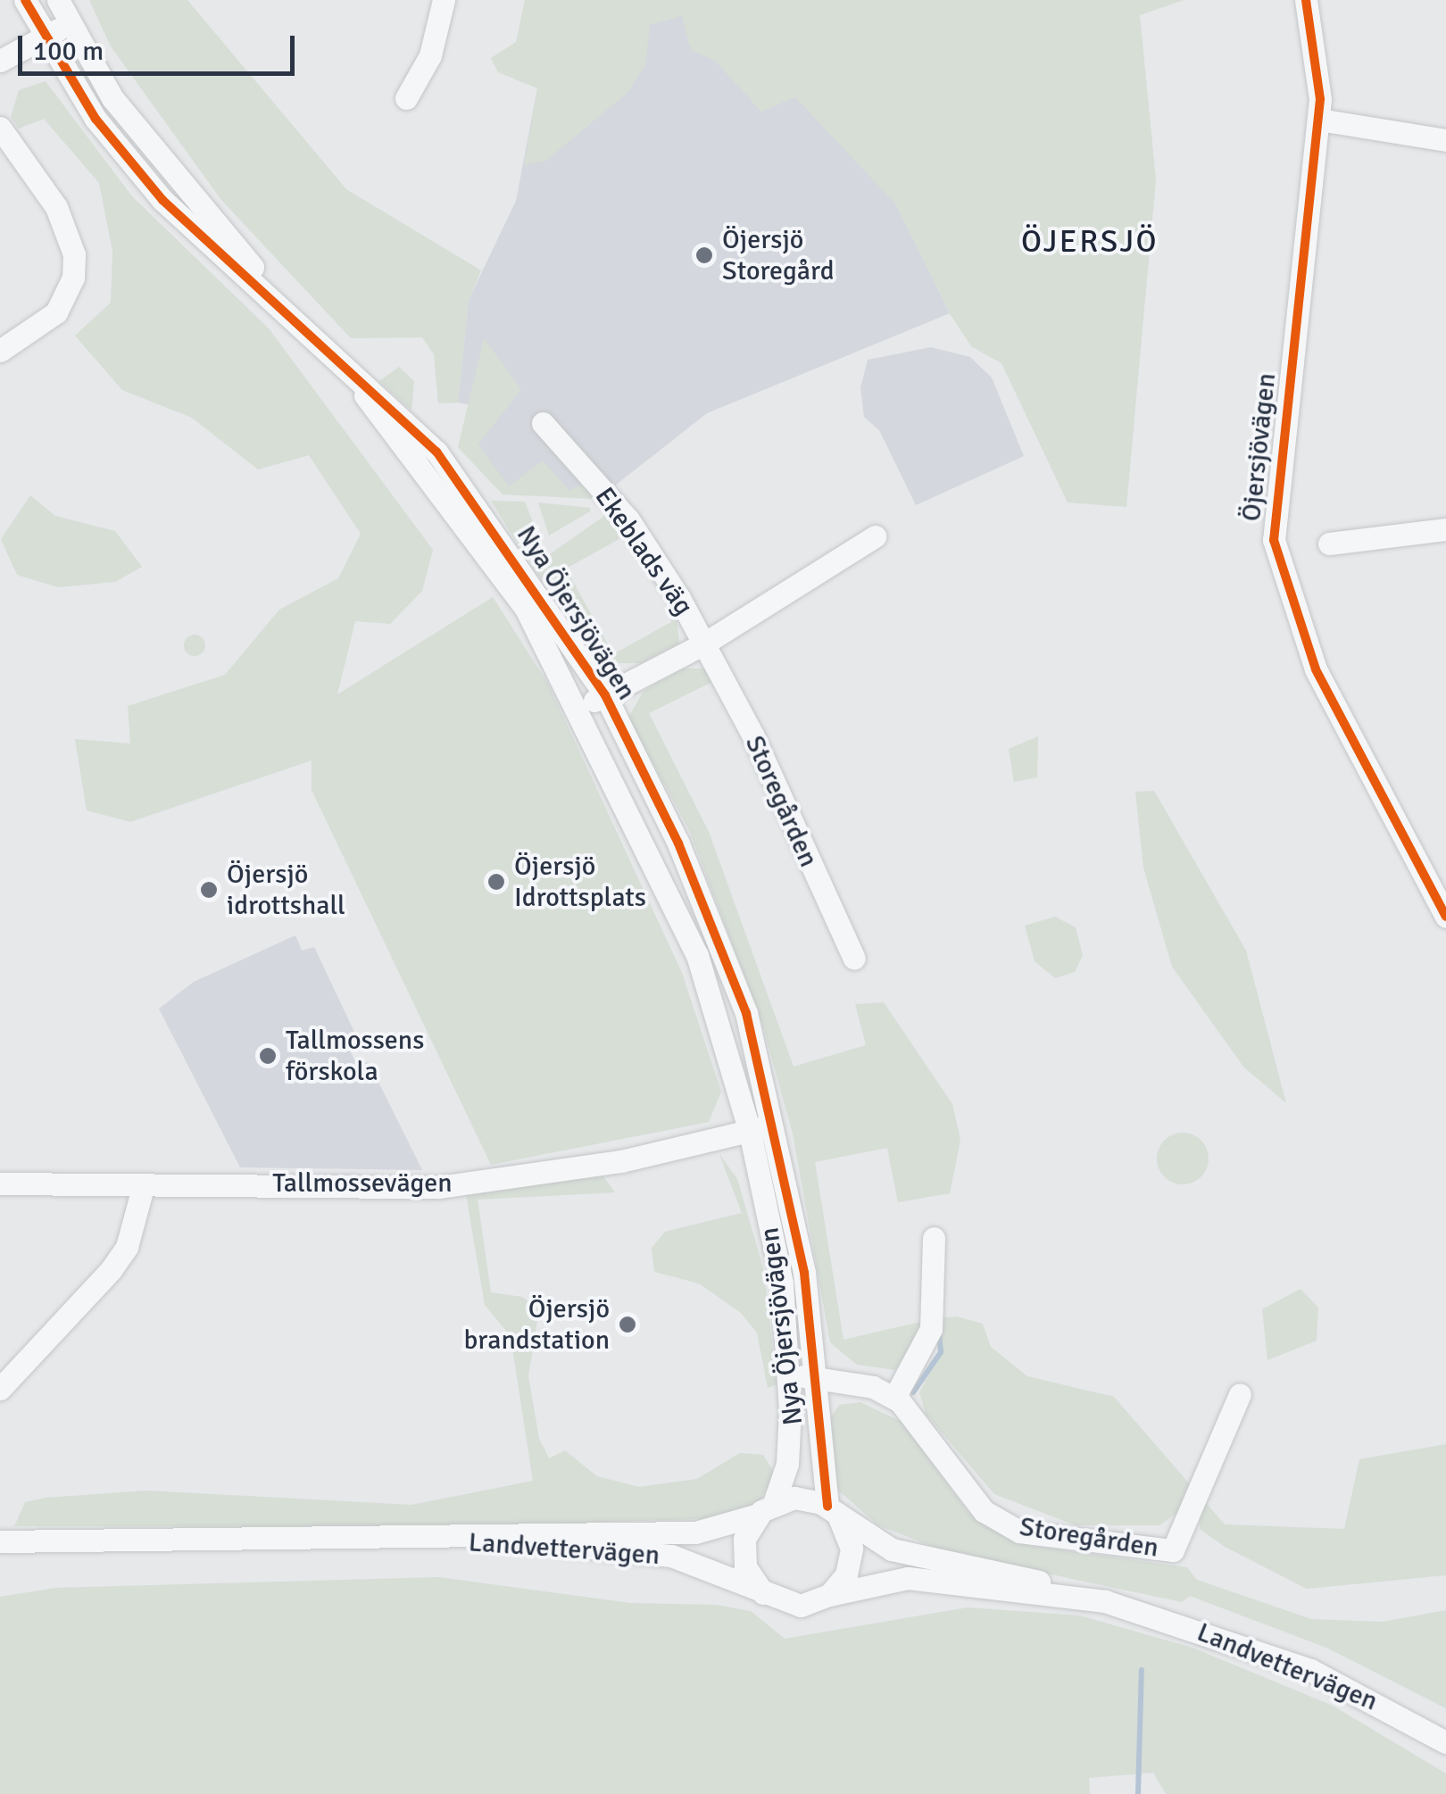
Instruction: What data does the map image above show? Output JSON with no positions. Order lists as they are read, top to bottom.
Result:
{
  "streets": {
    "street": [
      "Öjersjövägen",
      "Ekeblads väg",
      "Nya Öjersjövägen",
      "Storegården",
      "Tallmossevägen",
      "Landvettervägen"
    ]
  },
  "crossings": [
    ["Ekeblads väg", "Storegården"],
    ["Nya Öjersjövägen", "Tallmossevägen"],
    ["Nya Öjersjövägen", "Landvettervägen"]
  ],
  "districts": ["ÖJERSJÖ"],
  "places": [
    "Öjersjö Storegård",
    "Öjersjö Idrottsplats",
    "Öjersjö idrottshall",
    "Tallmossens förskola",
    "Öjersjö brandstation"
  ],
  "scale_bar": "100 m"
}
